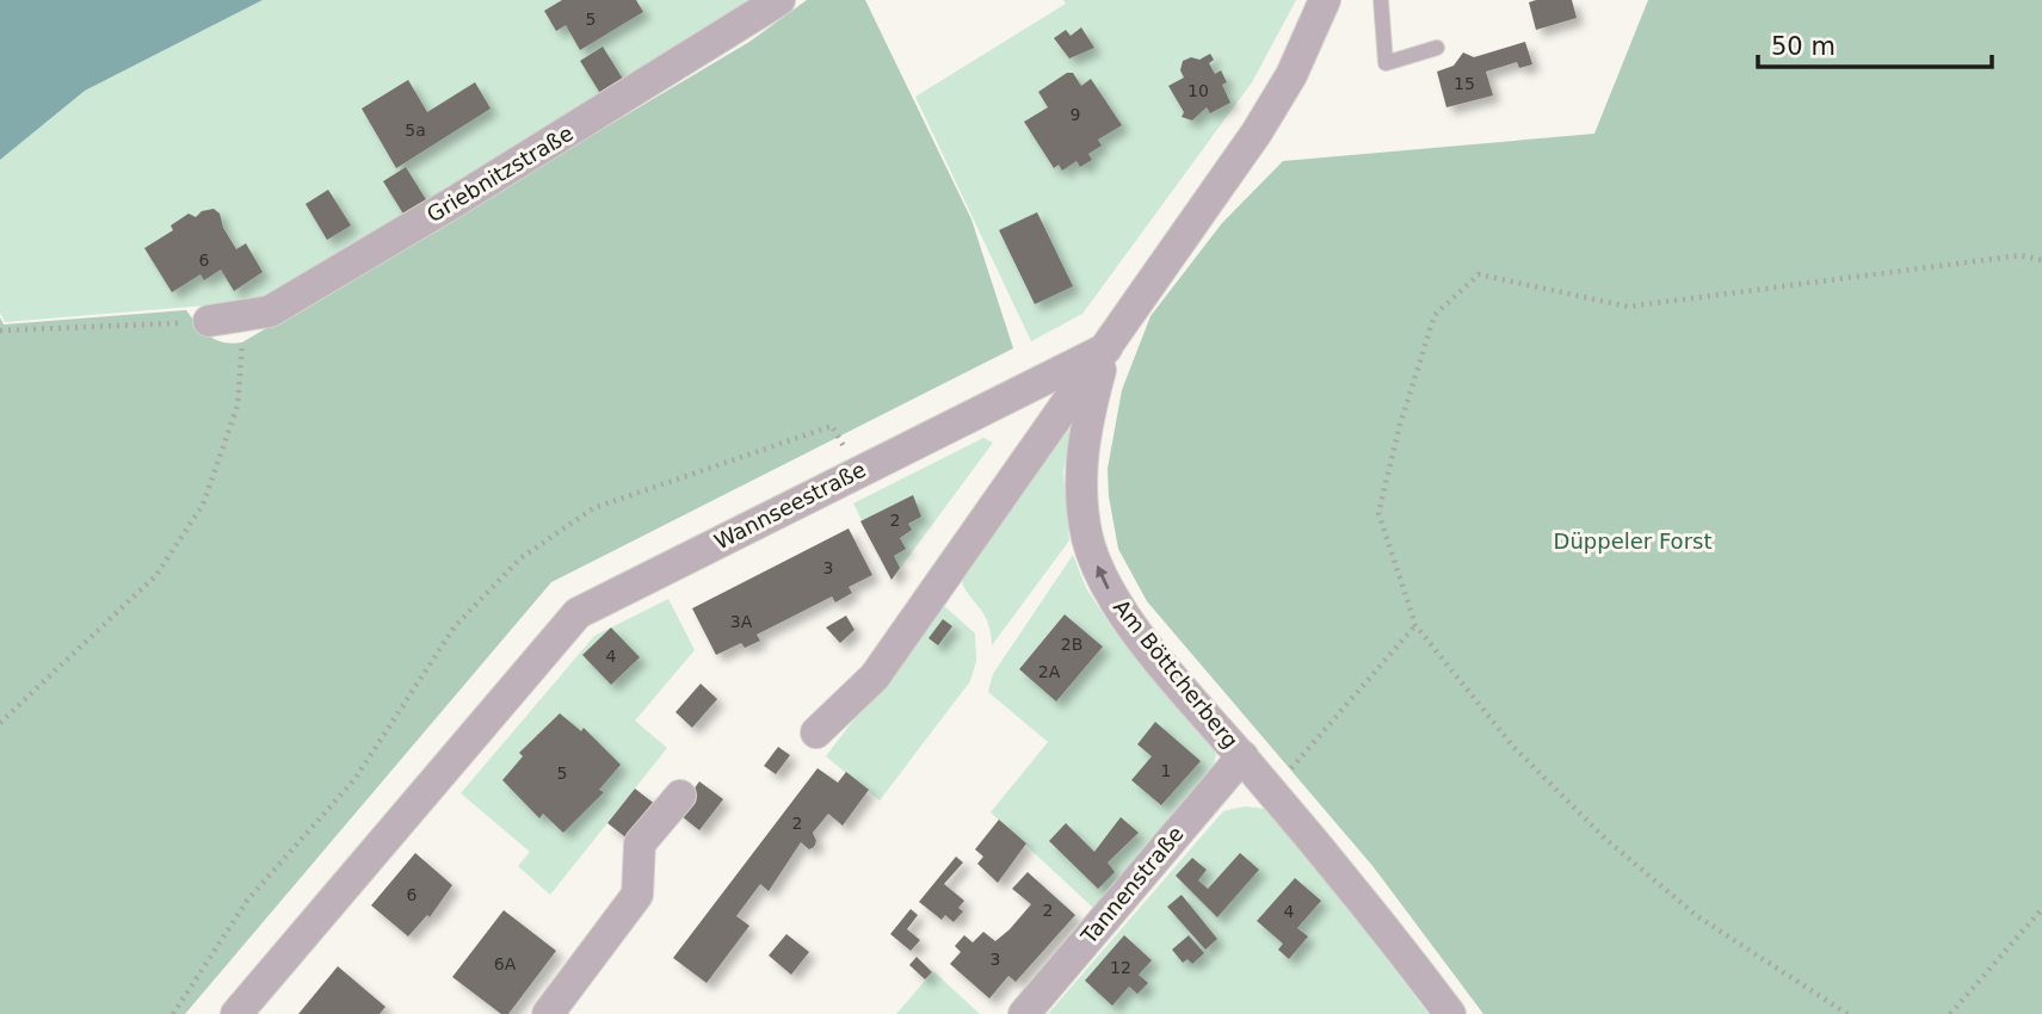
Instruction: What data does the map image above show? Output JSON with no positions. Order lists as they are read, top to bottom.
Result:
{
  "streets": {
    "street": [
      "Griebnitzstraße",
      "Wannseestraße",
      "Am Böttcherberg",
      "Tannenstraße"
    ]
  },
  "crossings": [
    ["Wannseestraße", "Am Böttcherberg"],
    ["Am Böttcherberg", "Tannenstraße"]
  ],
  "one_way": ["Am Böttcherberg"],
  "parks": ["Düppeler Forst"],
  "house_numbers": [
    "5",
    "15",
    "10",
    "9",
    "5a",
    "6",
    "2",
    "3",
    "3A",
    "2B",
    "4",
    "2A",
    "1",
    "5",
    "2",
    "6",
    "2",
    "4",
    "3",
    "6A",
    "12"
  ],
  "scale_bar": "50 m"
}
